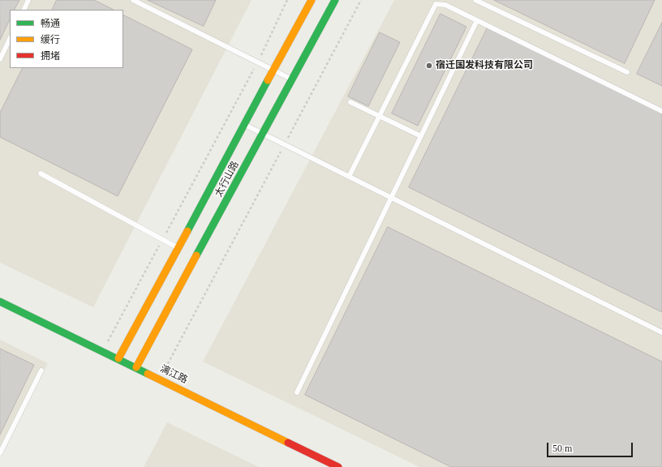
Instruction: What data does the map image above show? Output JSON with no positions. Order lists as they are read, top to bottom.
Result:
{
  "streets": {
    "street": ["太行山路", "漓江路"]
  },
  "crossings": [
    ["太行山路", "漓江路"]
  ],
  "places": ["宿迁国发科技有限公司"],
  "legend": ["畅通", "缓行", "拥堵"],
  "scale_bar": "50 m"
}
